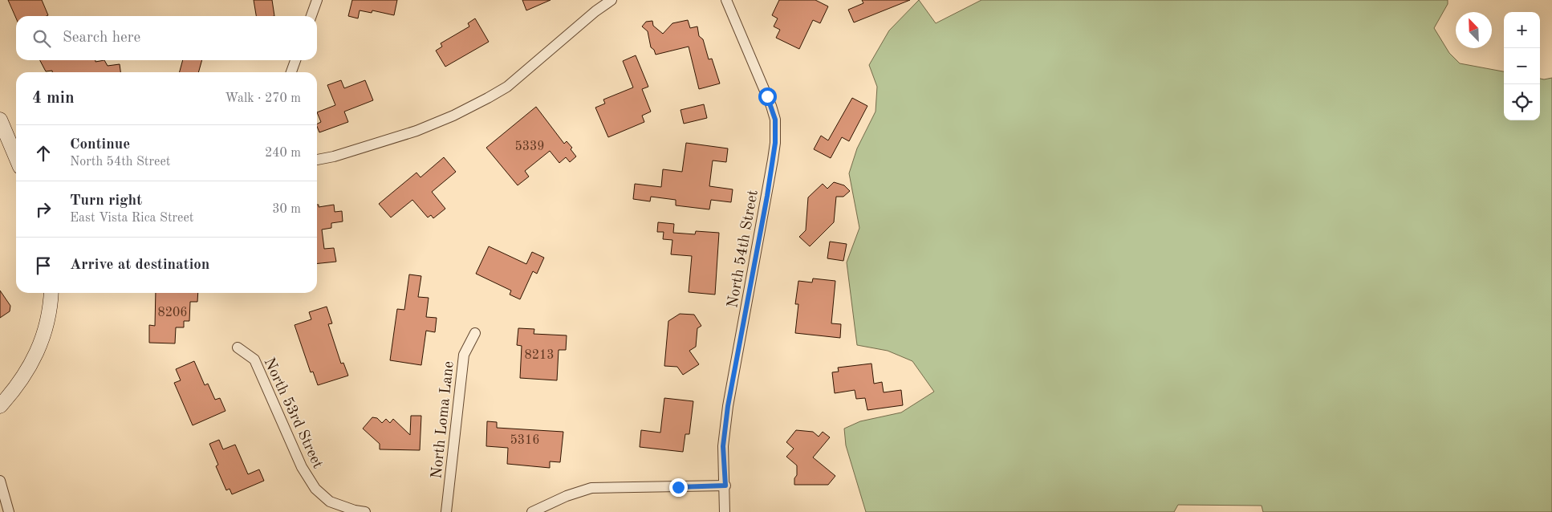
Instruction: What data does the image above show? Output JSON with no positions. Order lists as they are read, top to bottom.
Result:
{
  "streets": {
    "street": ["North 54th Street", "North 53rd Street", "North Loma Lane"]
  },
  "house_numbers": [
    "5339",
    "8206",
    "8213",
    "5316"
  ],
  "north": "top left",
  "page": {
    "map_buttons": ["+", "−"],
    "search": "Search here",
    "heading": ["4 min", "Walk · 270 m"],
    "list": [
      ["Continue", "North 54th Street", "240 m"],
      ["Turn right", "East Vista Rica Street", "30 m"],
      "Arrive at destination"
    ]
  }
}
